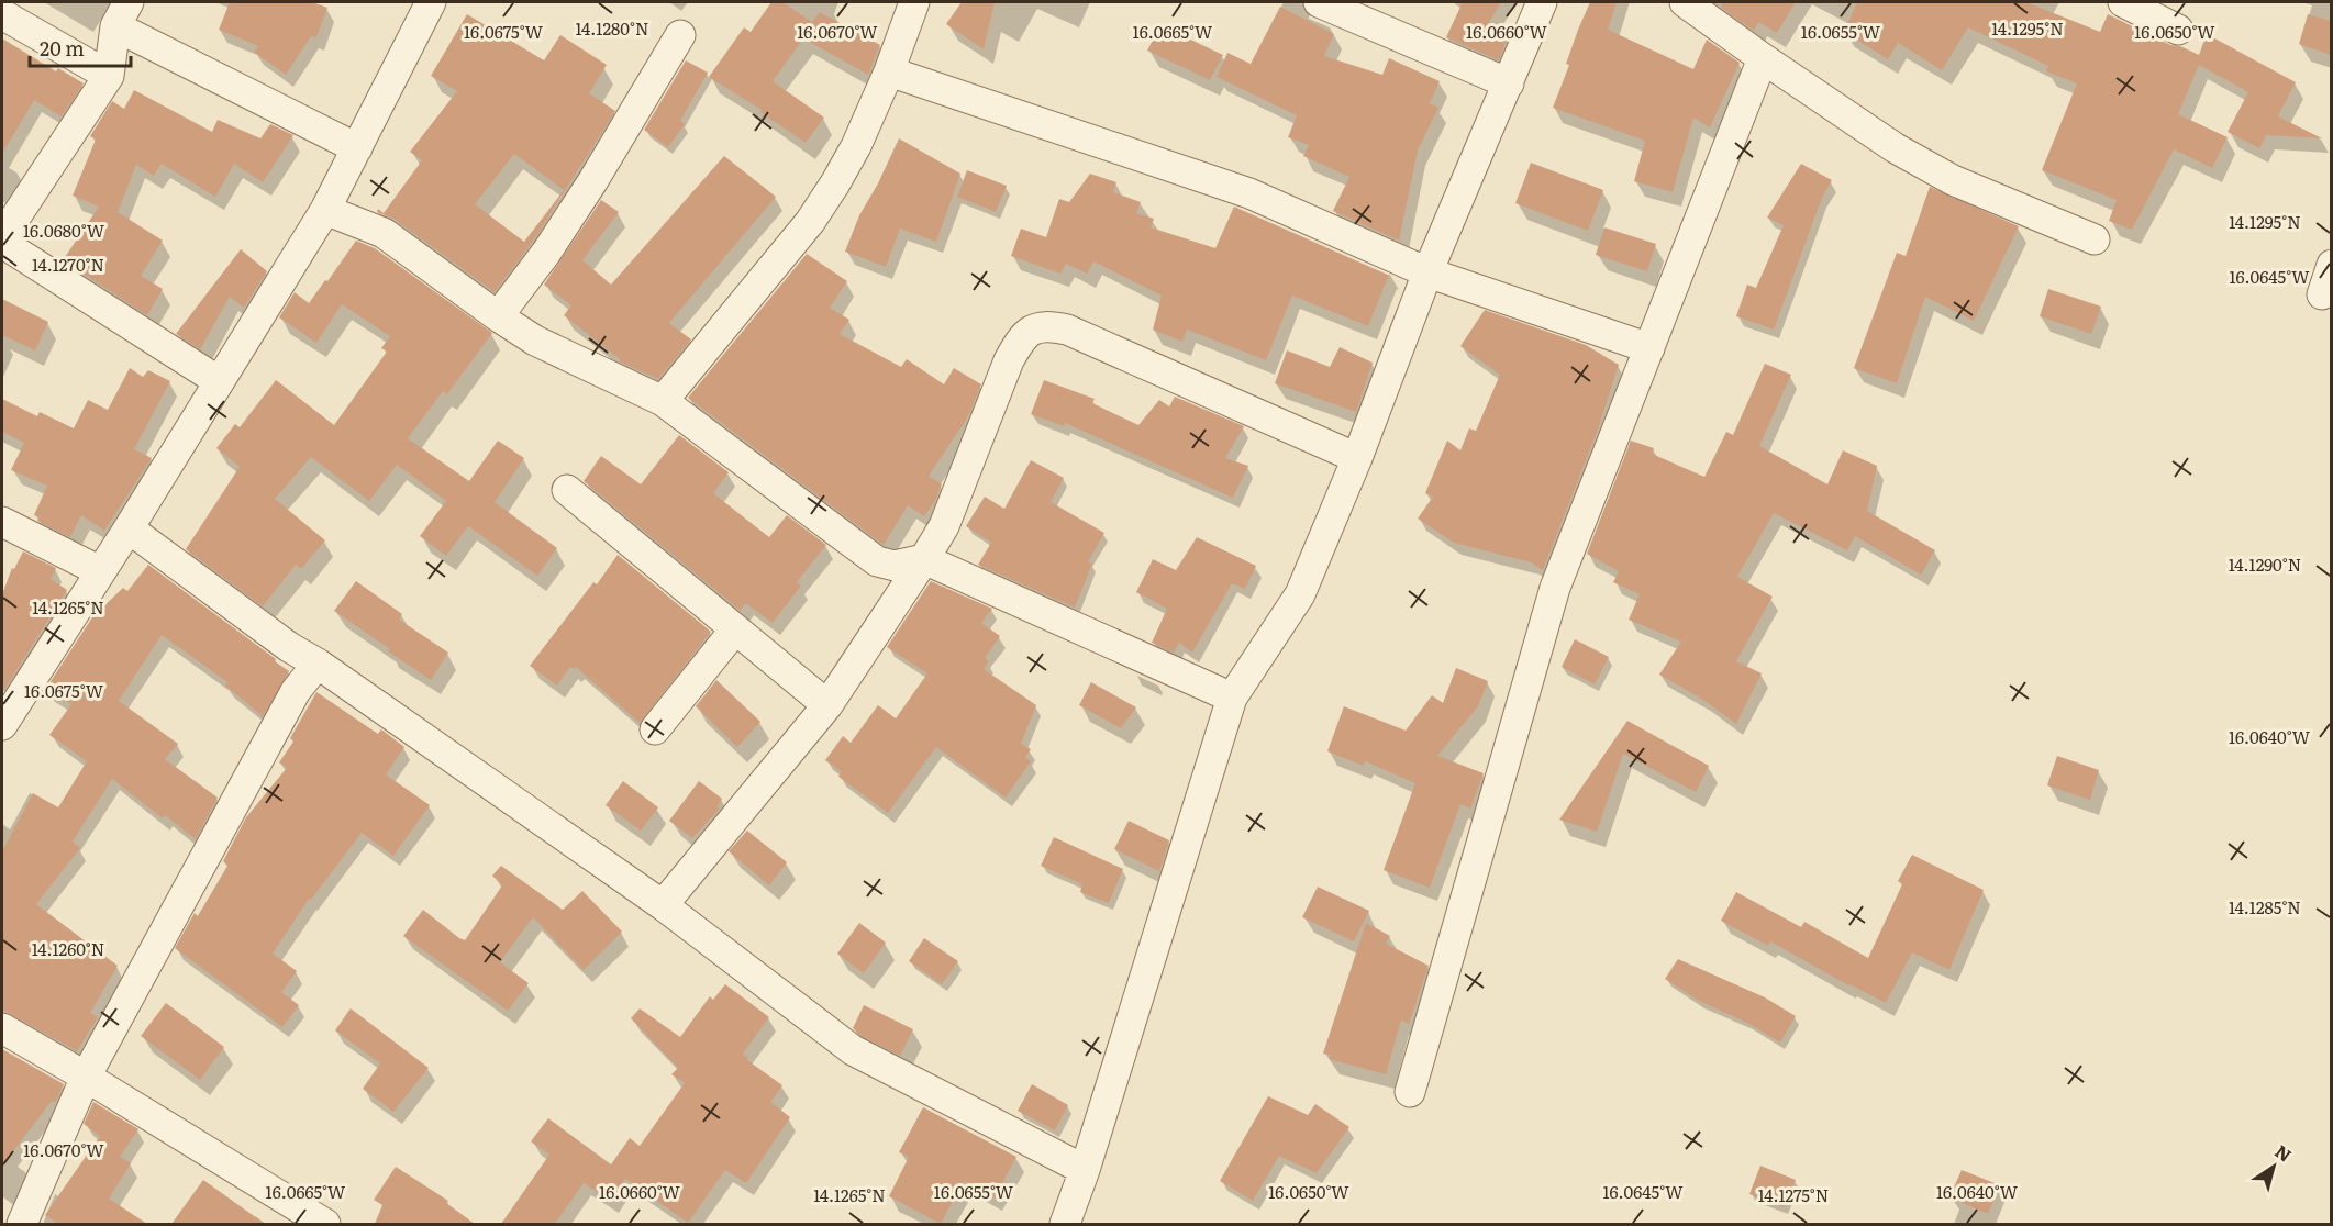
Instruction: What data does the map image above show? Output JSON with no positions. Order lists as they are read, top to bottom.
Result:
{
  "scale_bar": "20 m",
  "north": "top right",
  "coordinates": [
    "14.1280°N",
    "14.1295°N",
    "16.0675°W",
    "16.0670°W",
    "16.0665°W",
    "16.0660°W",
    "16.0655°W",
    "16.0650°W",
    "16.0680°W",
    "14.1270°N",
    "16.0645°W",
    "14.1290°N",
    "14.1265°N",
    "16.0640°W",
    "14.1285°N",
    "14.1260°N",
    "14.1275°N"
  ]
}
